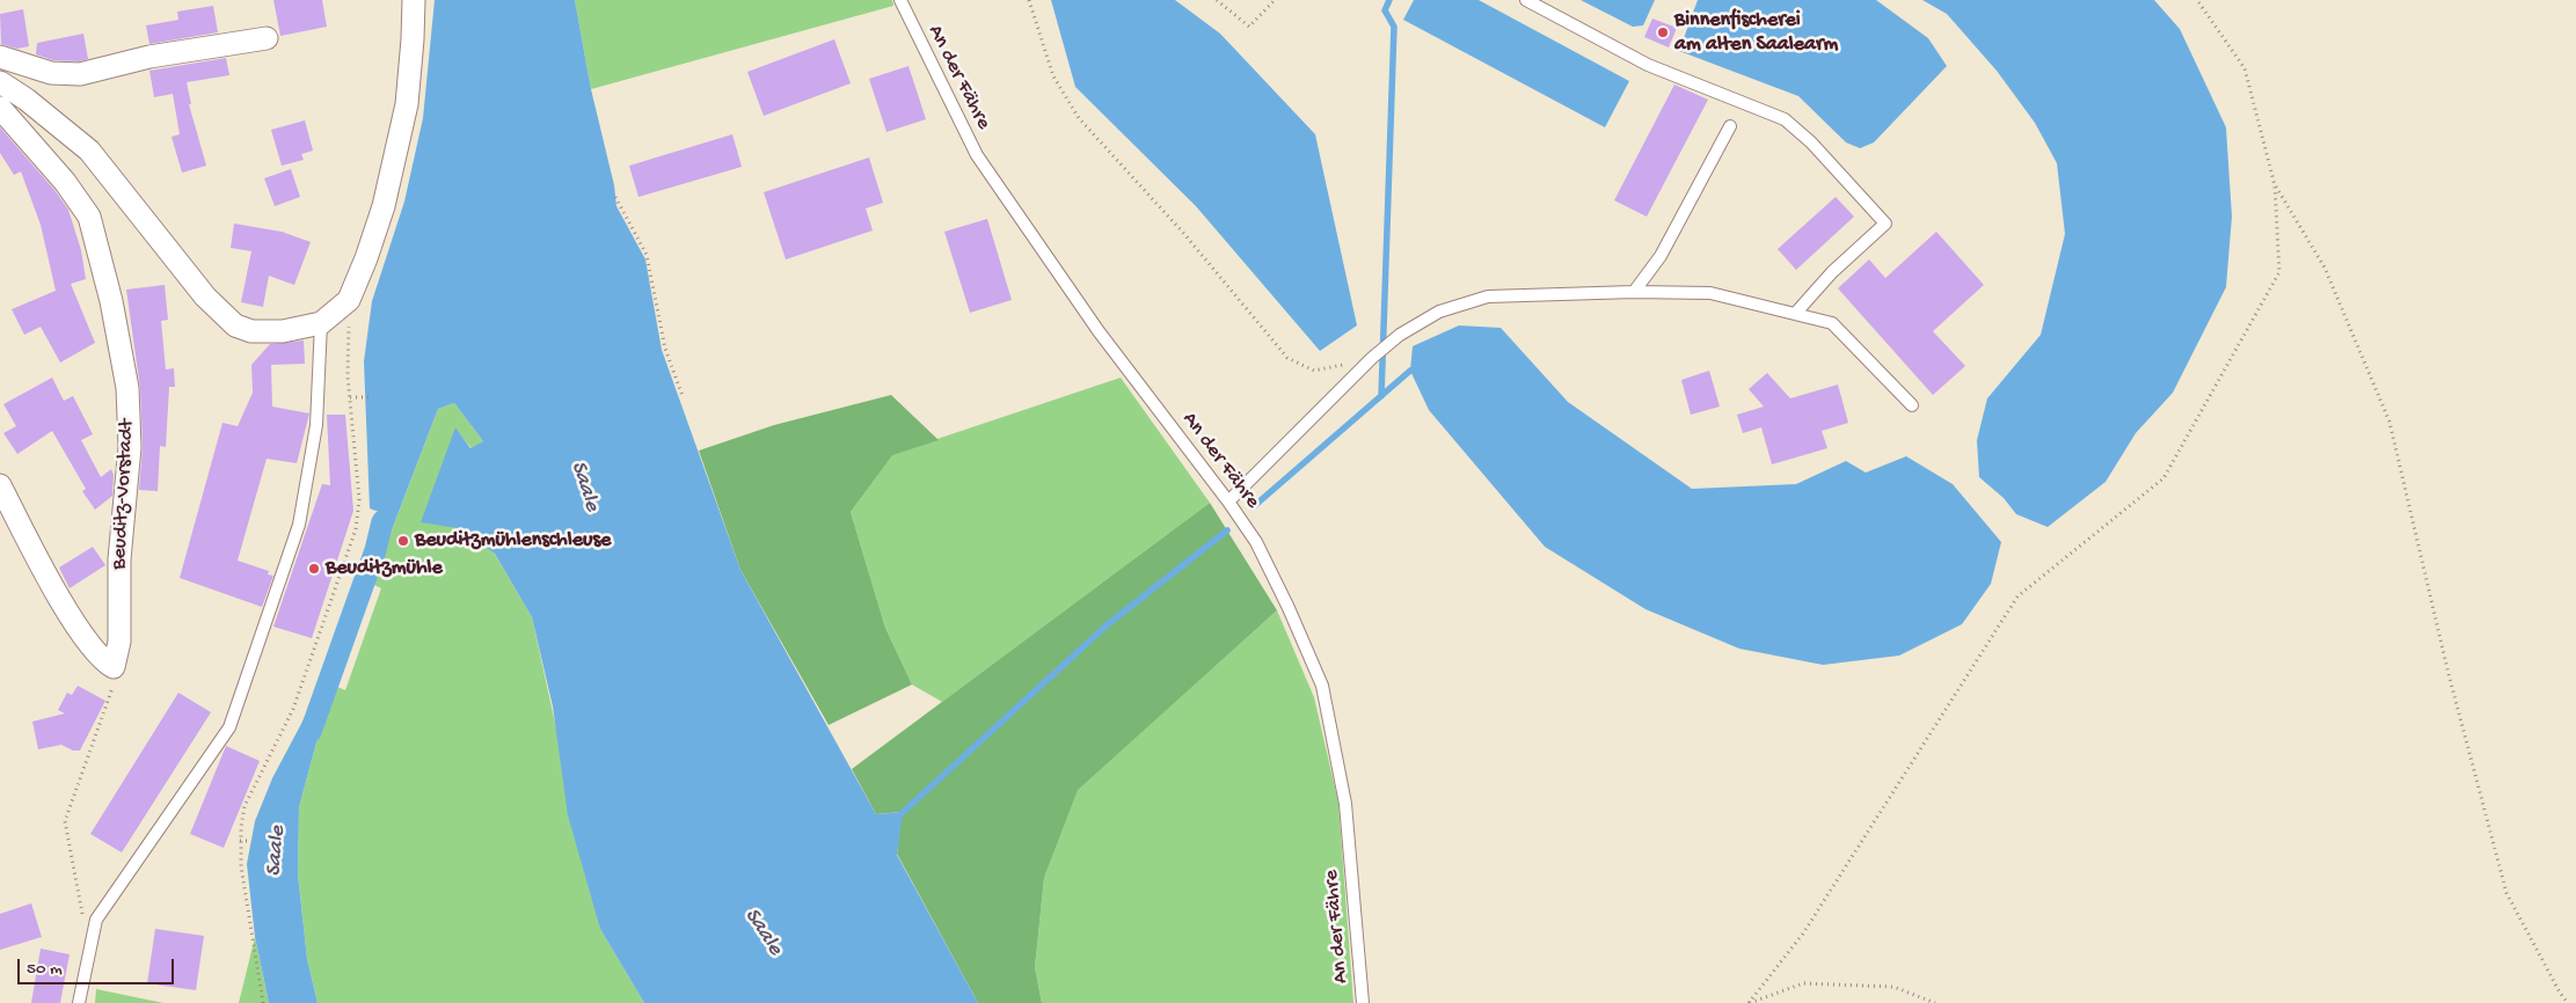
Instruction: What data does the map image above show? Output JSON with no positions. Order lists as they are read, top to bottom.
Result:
{
  "streets": {
    "street": ["Beuditz-Vorstadt"],
    "lane": ["An der Fähre"]
  },
  "water": ["Saale"],
  "places": ["Binnenfischerei am alten Saalearm", "Beuditzmühlenschleuse", "Beuditzmühle"],
  "scale_bar": "50 m"
}
